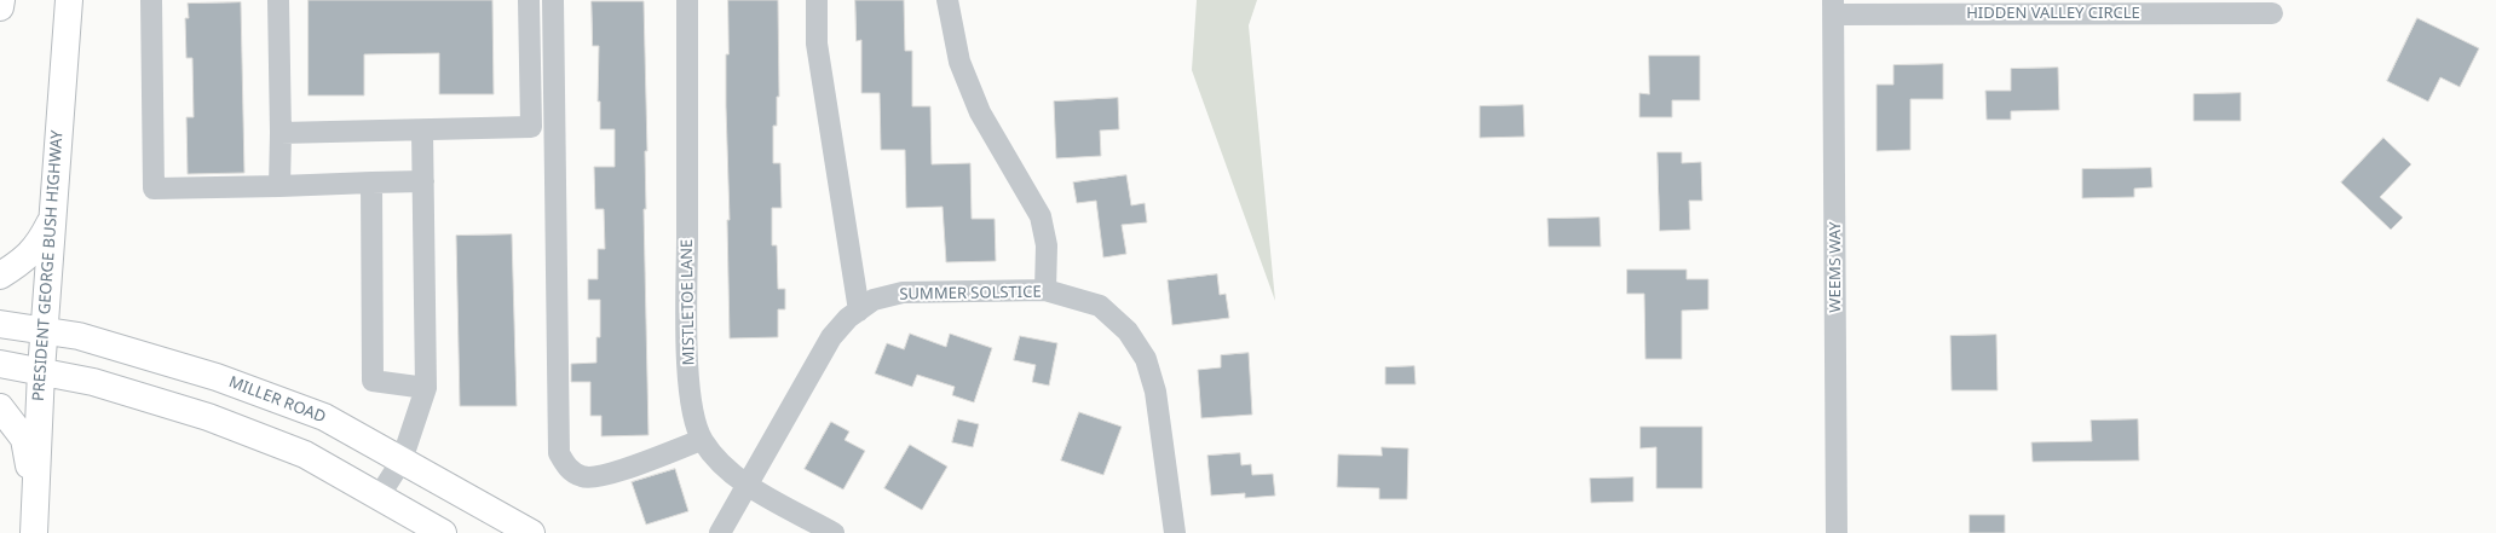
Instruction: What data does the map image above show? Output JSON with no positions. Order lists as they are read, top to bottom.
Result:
{
  "streets": {
    "main road": ["PRESIDENT GEORGE BUSH HIGHWAY", "MILLER ROAD"],
    "street": [
      "HIDDEN VALLEY CIRCLE",
      "WEEMS WAY",
      "SUMMER SOLSTICE",
      "MISTLETOE LANE"
    ]
  },
  "crossings": [
    ["HIDDEN VALLEY CIRCLE", "WEEMS WAY"],
    ["PRESIDENT GEORGE BUSH HIGHWAY", "MILLER ROAD"],
    ["SUMMER SOLSTICE", "MISTLETOE LANE"]
  ]
}
